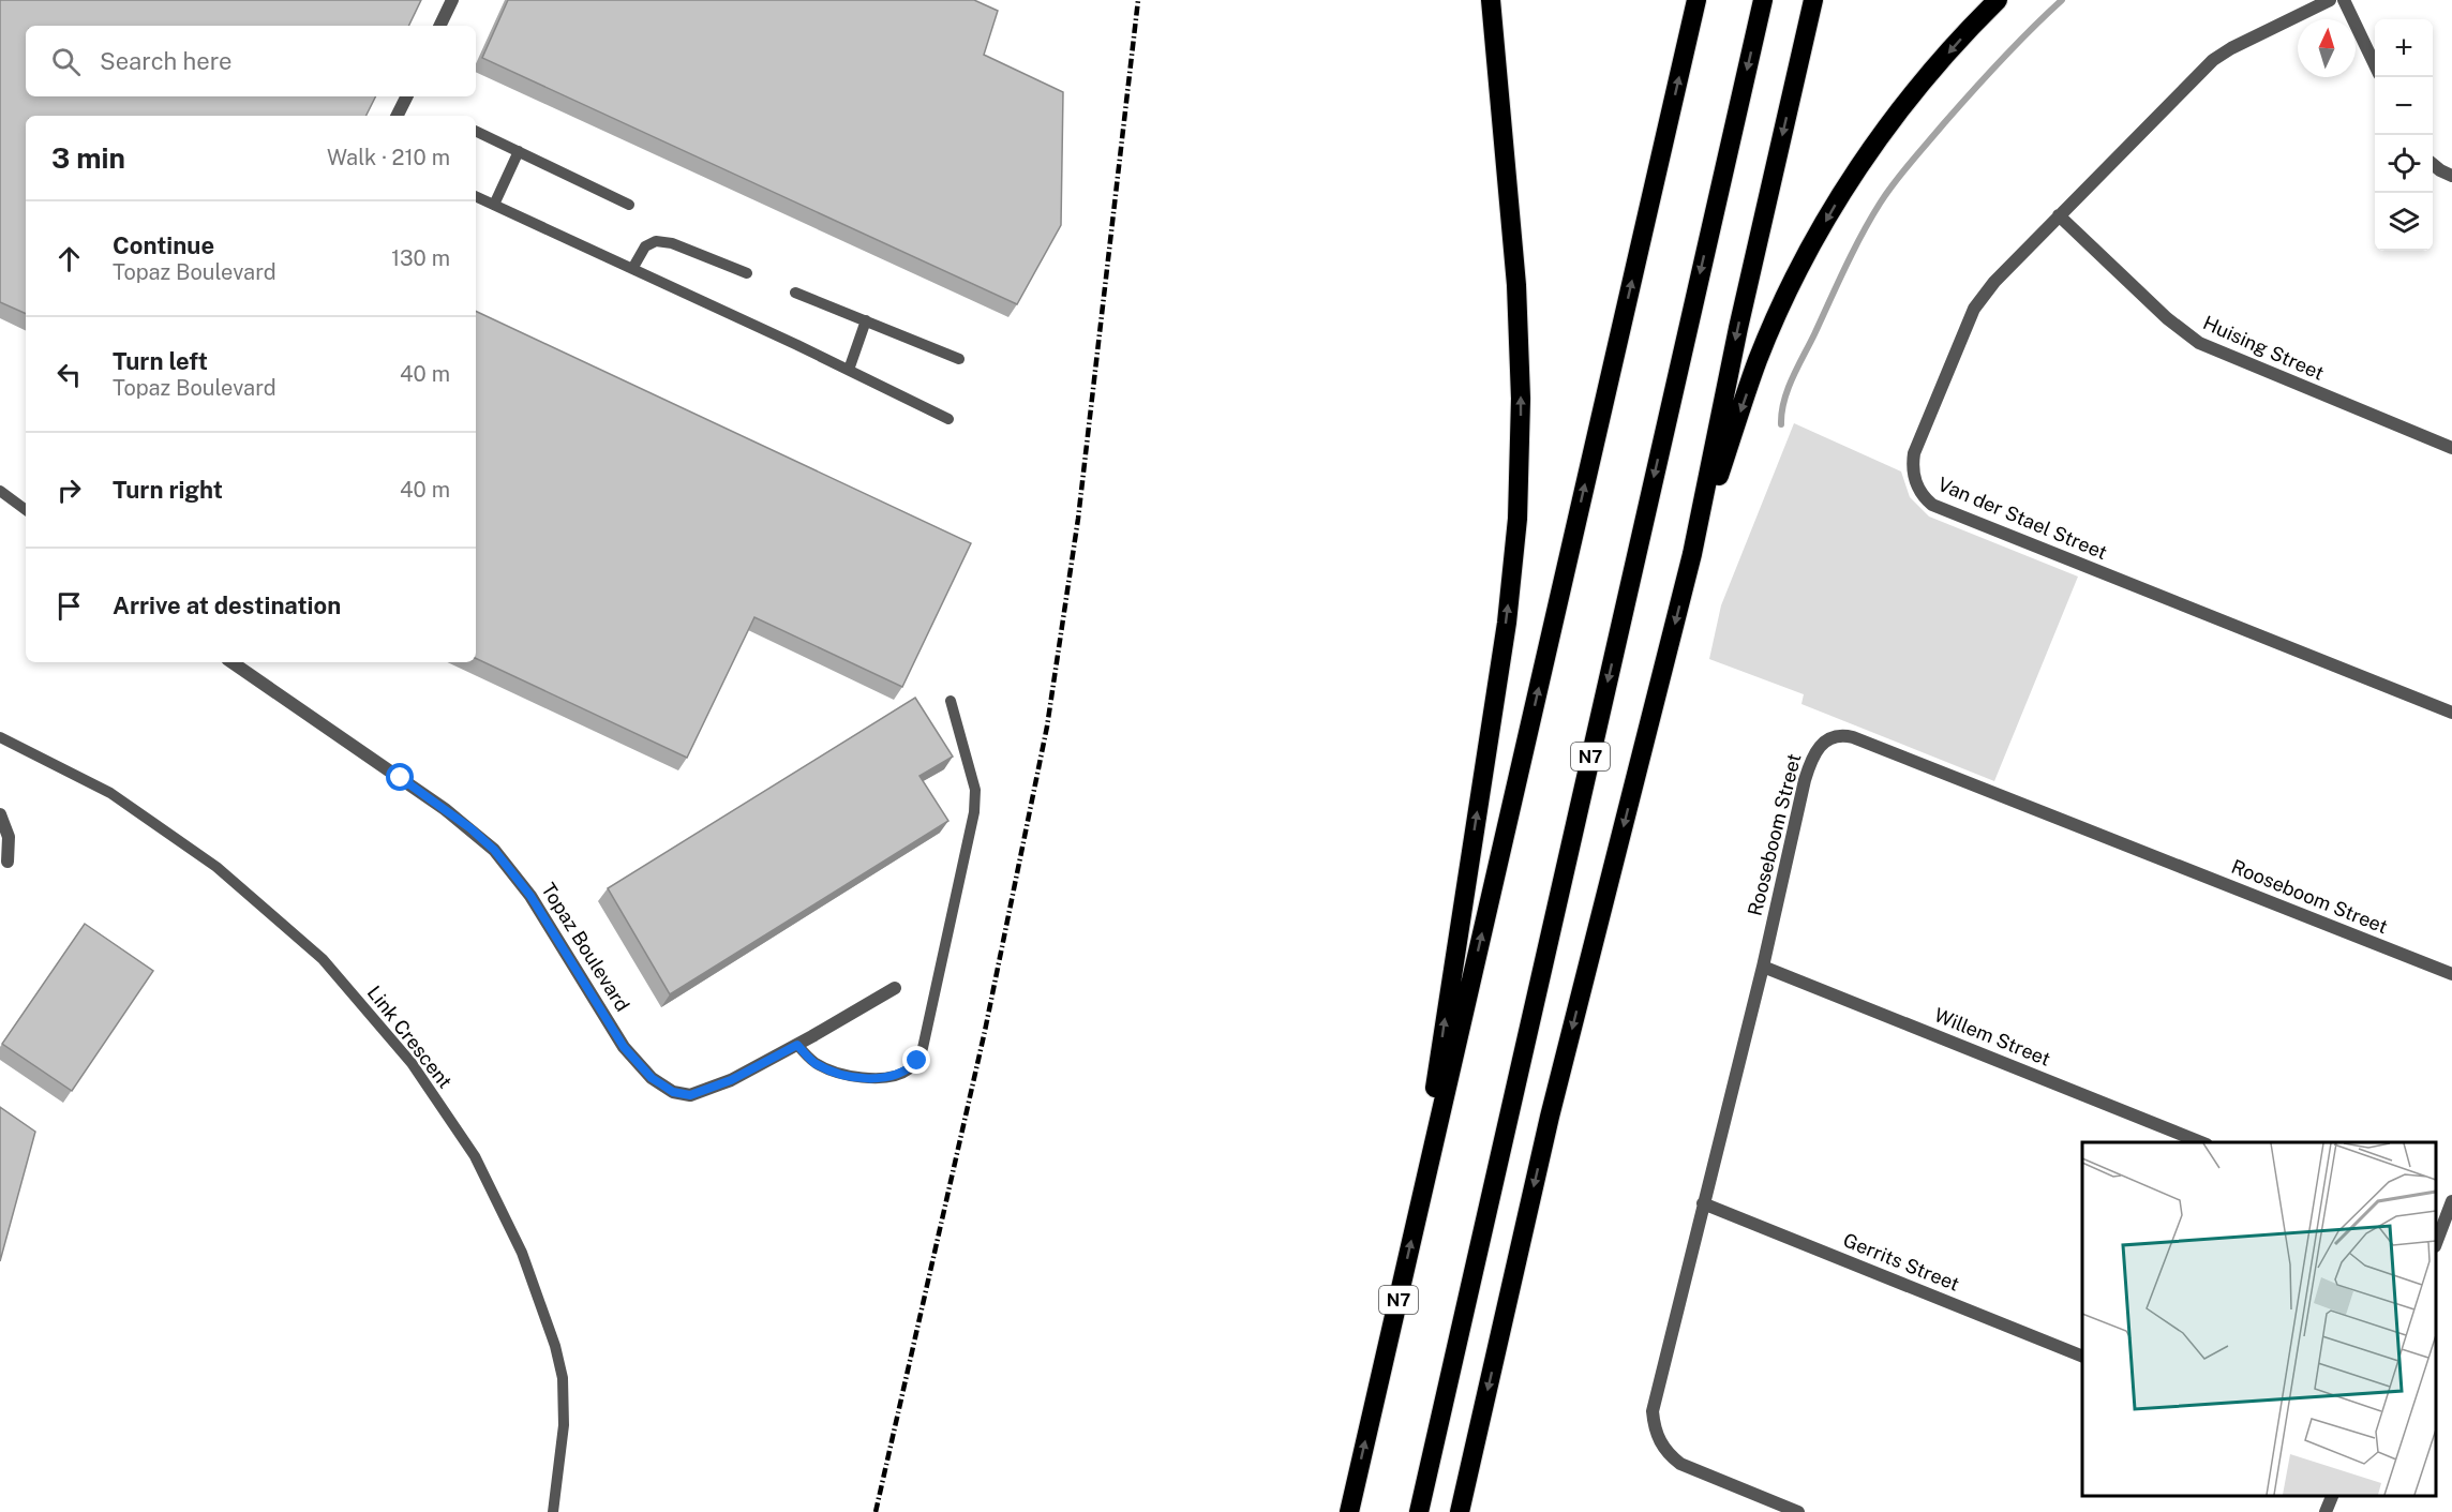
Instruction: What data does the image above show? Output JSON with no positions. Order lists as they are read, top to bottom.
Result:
{
  "streets": {
    "highway": ["N7"],
    "street": [
      "Huising Street",
      "Van der Stael Street",
      "Rooseboom Street",
      "Topaz Boulevard",
      "Willem Street",
      "Gerrits Street"
    ],
    "lane": ["Link Crescent"]
  },
  "crossings": [
    ["Huising Street", "Van der Stael Street"],
    ["Rooseboom Street", "Willem Street"],
    ["Rooseboom Street", "Gerrits Street"]
  ],
  "north": "top",
  "page": {
    "map_buttons": ["+", "−"],
    "search": "Search here",
    "heading": ["3 min", "Walk · 210 m"],
    "list": [
      ["Continue", "Topaz Boulevard", "130 m"],
      ["Turn left", "Topaz Boulevard", "40 m"],
      ["Turn right", "40 m"],
      "Arrive at destination"
    ]
  }
}
